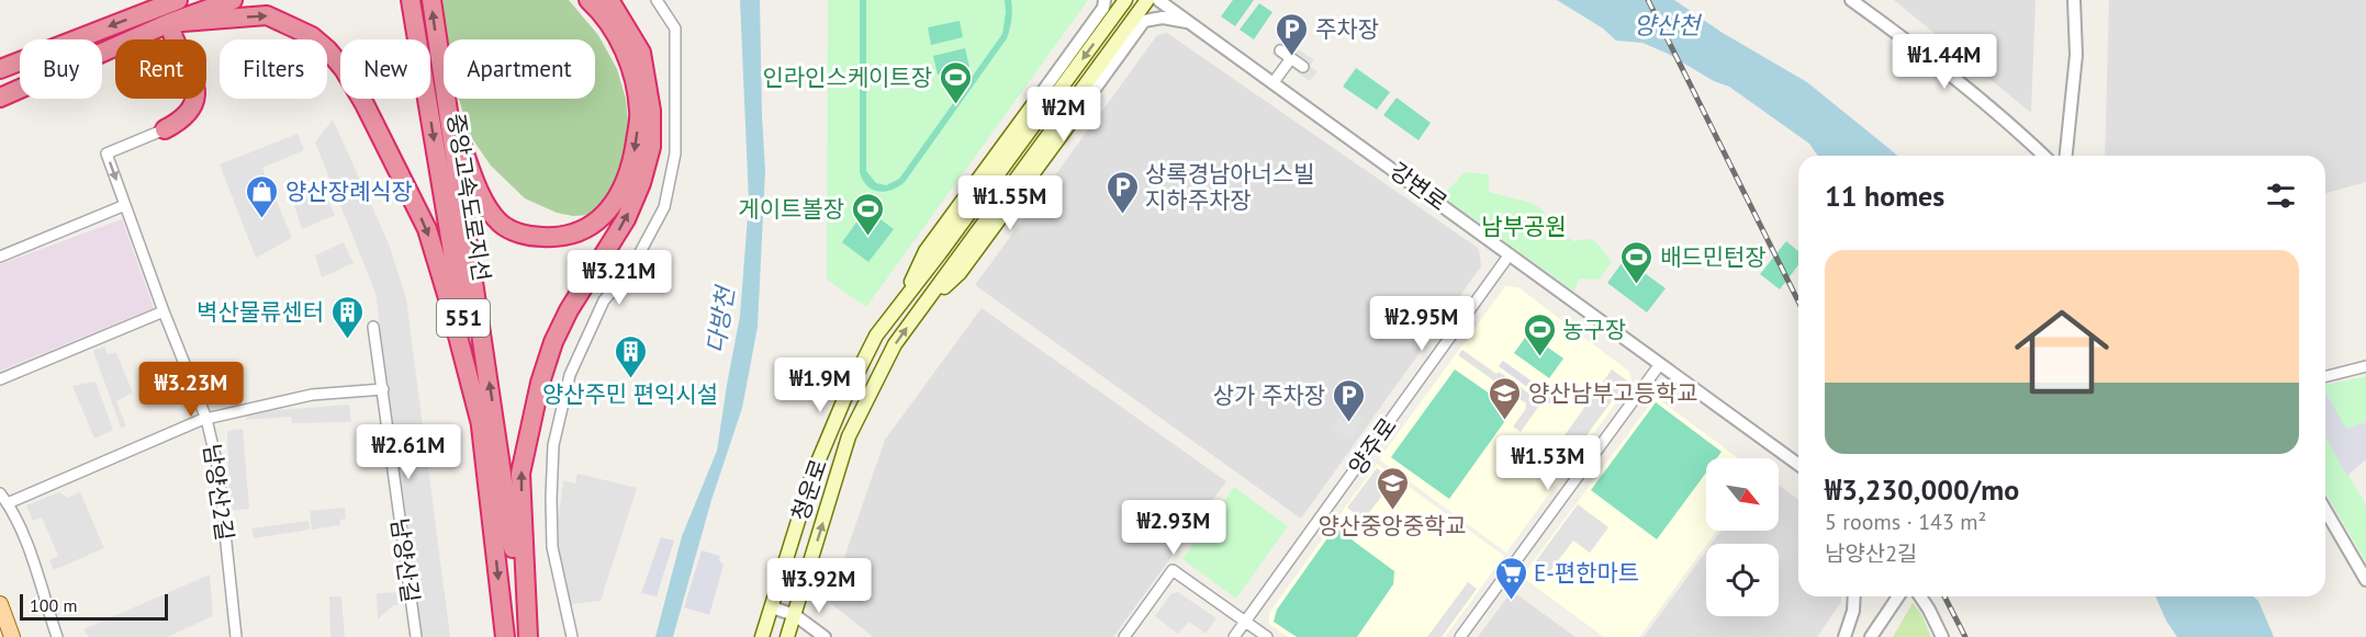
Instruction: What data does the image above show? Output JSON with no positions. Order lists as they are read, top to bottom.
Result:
{
  "streets": {
    "highway": ["중앙고속도로지선", "551"],
    "main road": ["청운로"],
    "street": [
      "강변로",
      "양주로",
      "남양산2길",
      "남양산길"
    ]
  },
  "crossings": [
    ["강변로", "양주로"]
  ],
  "water": ["양산천", "다방천"],
  "parks": ["남부공원"],
  "places": {
    "parking": ["주차장", "상록경남아너스빌 지하주차장", "상가 주차장"],
    "sports": [
      "인라인스케이트장",
      "게이트볼장",
      "배드민턴장",
      "농구장"
    ],
    "shop": ["양산장례식장"],
    "building": ["벽산물류센터", "양산주민 편익시설"],
    "school or university": ["양산남부고등학교", "양산중앙중학교"],
    "supermarket": ["E-편한마트"]
  },
  "scale_bar": "100 m",
  "north": "bottom right",
  "page": {
    "price": [
      "₩1.44M",
      "₩2M",
      "₩1.55M",
      "₩3.21M",
      "₩2.95M",
      "₩1.9M",
      "₩3.23M",
      "₩2.61M",
      "₩1.53M",
      "₩2.93M",
      "₩3.92M"
    ],
    "chip": [
      "Buy",
      "Rent",
      "Filters",
      "New",
      "Apartment"
    ],
    "heading": "11 homes",
    "list": [
      {
        "name": "₩3,230,000/mo",
        "note": "5 rooms · 143 m² · 남양산2길"
      }
    ],
    "scale": "100 m"
  }
}
